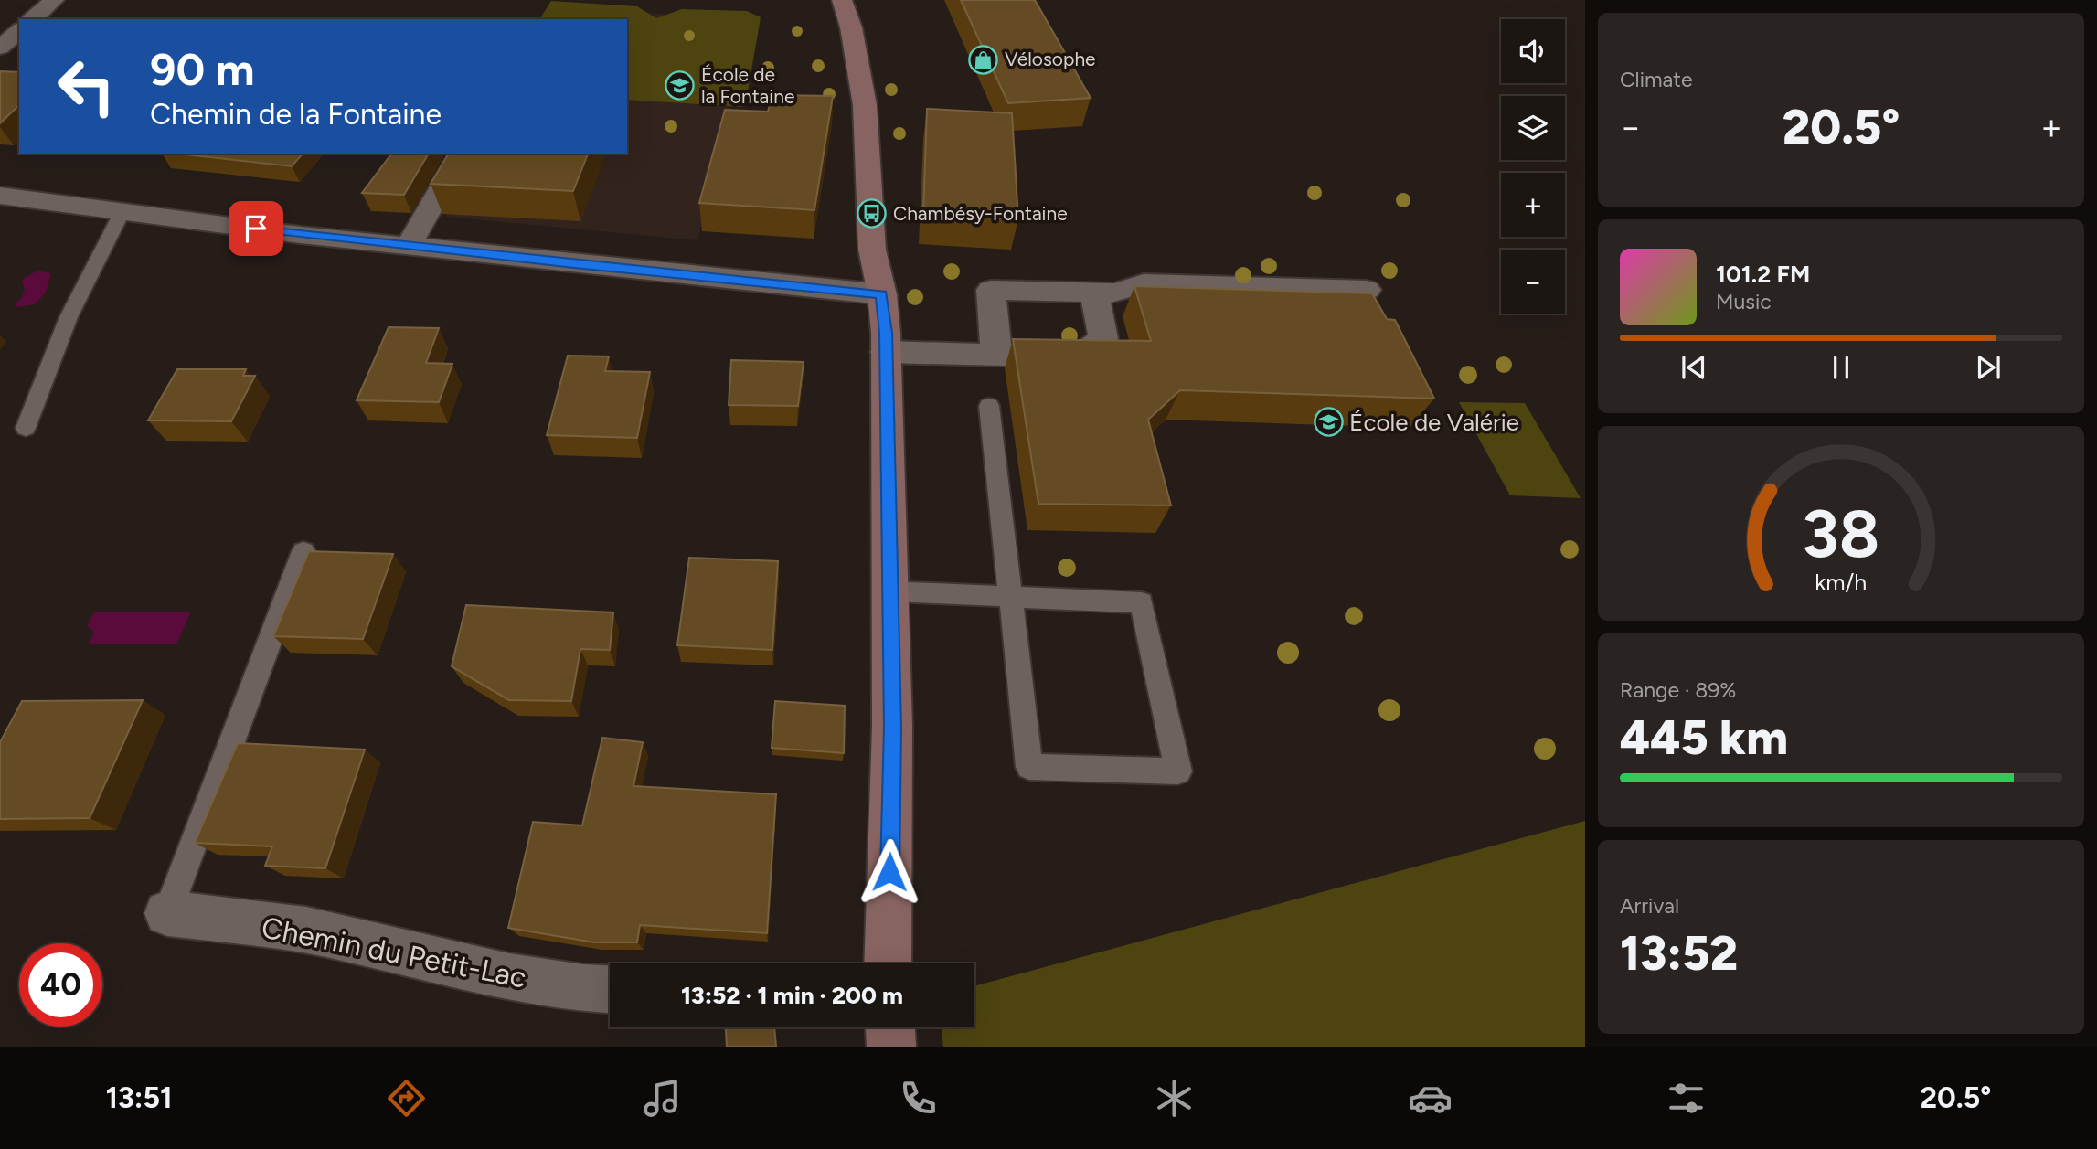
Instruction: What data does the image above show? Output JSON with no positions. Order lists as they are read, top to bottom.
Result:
{
  "streets": {
    "street": ["Chemin du Petit-Lac"]
  },
  "places": {
    "shop": ["Vélosophe"],
    "school or university": ["École de la Fontaine", "École de Valérie"],
    "bus stop": ["Chambésy-Fontaine"]
  },
  "page": {
    "tile": [
      "Climate",
      ["Range · 89%", "445 km"],
      ["Arrival", "13:52"]
    ],
    "map_buttons": ["+", "−"],
    "turn": ["90 m", "Chemin de la Fontaine"],
    "heat": ["−", "20.5°", "+"],
    "song": ["101.2 FM", "Music"],
    "limit": "40",
    "trip": "13:52 · 1 min · 200 m",
    "tabs": ["13:51", "20.5°"],
    "gauge": ["38", "km/h"]
  }
}
